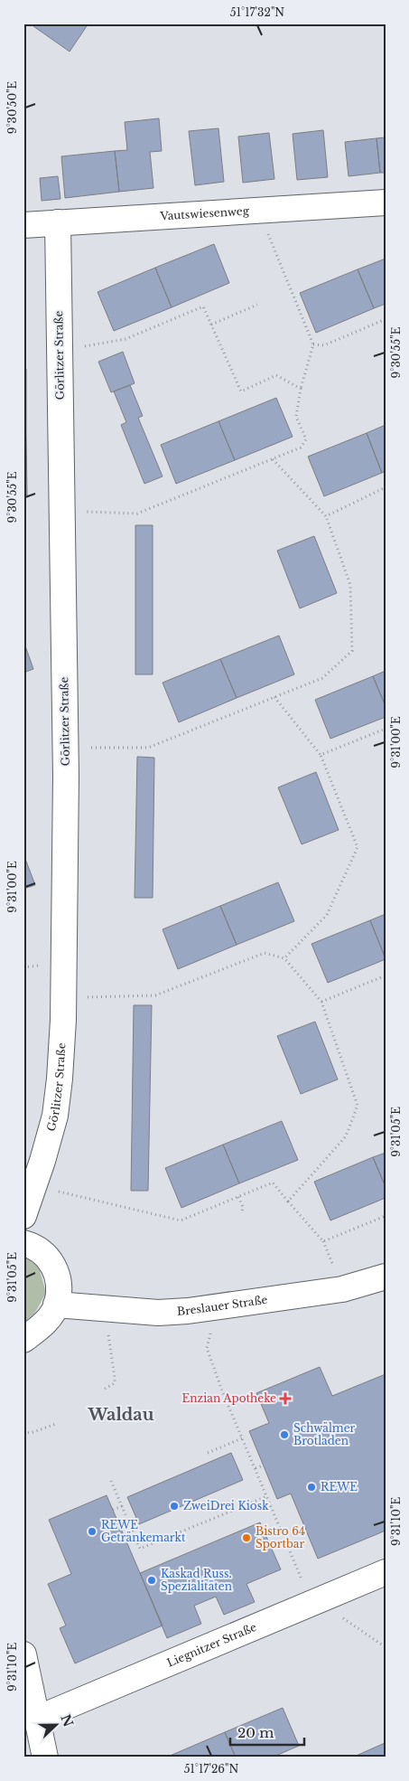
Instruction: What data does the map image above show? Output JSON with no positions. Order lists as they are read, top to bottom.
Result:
{
  "streets": {
    "street": [
      "Vautswiesenweg",
      "Görlitzer Straße",
      "Breslauer Straße",
      "Liegnitzer Straße"
    ]
  },
  "crossings": [
    ["Vautswiesenweg", "Görlitzer Straße"]
  ],
  "districts": ["Waldau"],
  "places": {
    "health": ["Enzian Apotheke"],
    "other": [
      "Schwälmer Brotladen",
      "REWE",
      "ZweiDrei Kiosk",
      "REWE Getränkemarkt",
      "Bistro 64 Sportbar",
      "Kaskad Russ. Spezialitäten"
    ]
  },
  "scale_bar": "20 m",
  "north": "right",
  "coordinates": [
    "51°17'32\"N",
    "9°30'50\"E",
    "9°30'55\"E",
    "9°31'00\"E",
    "9°31'05\"E",
    "9°31'10\"E",
    "51°17'26\"N"
  ]
}
